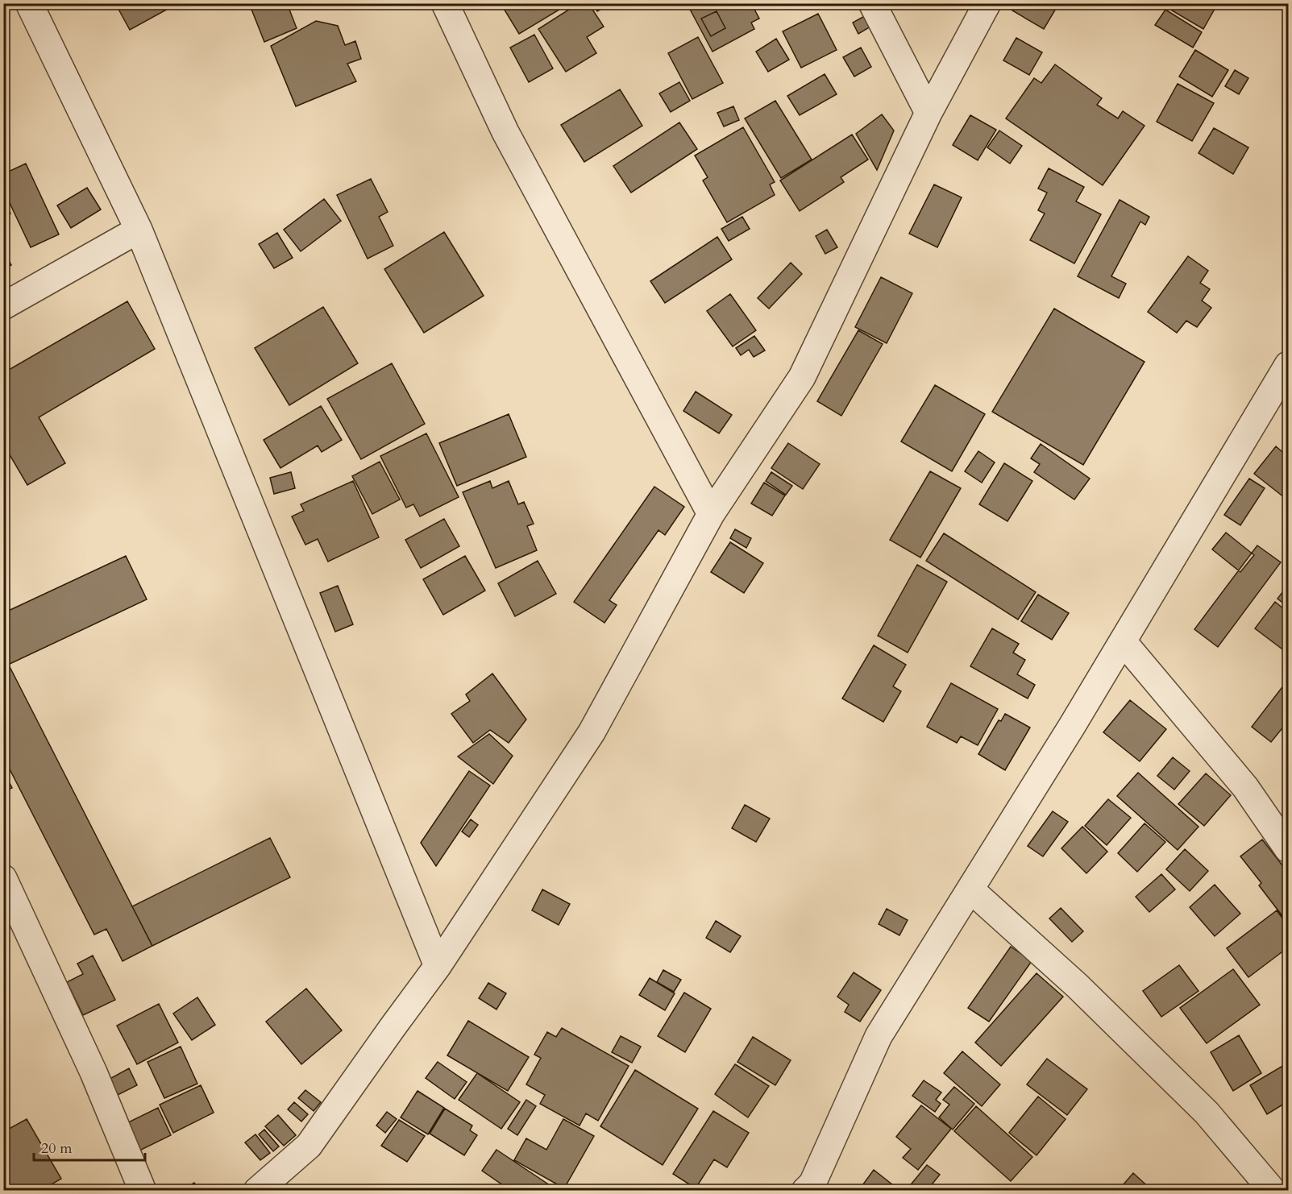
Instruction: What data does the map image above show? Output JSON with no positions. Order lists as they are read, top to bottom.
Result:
{
  "scale_bar": "20 m"
}
